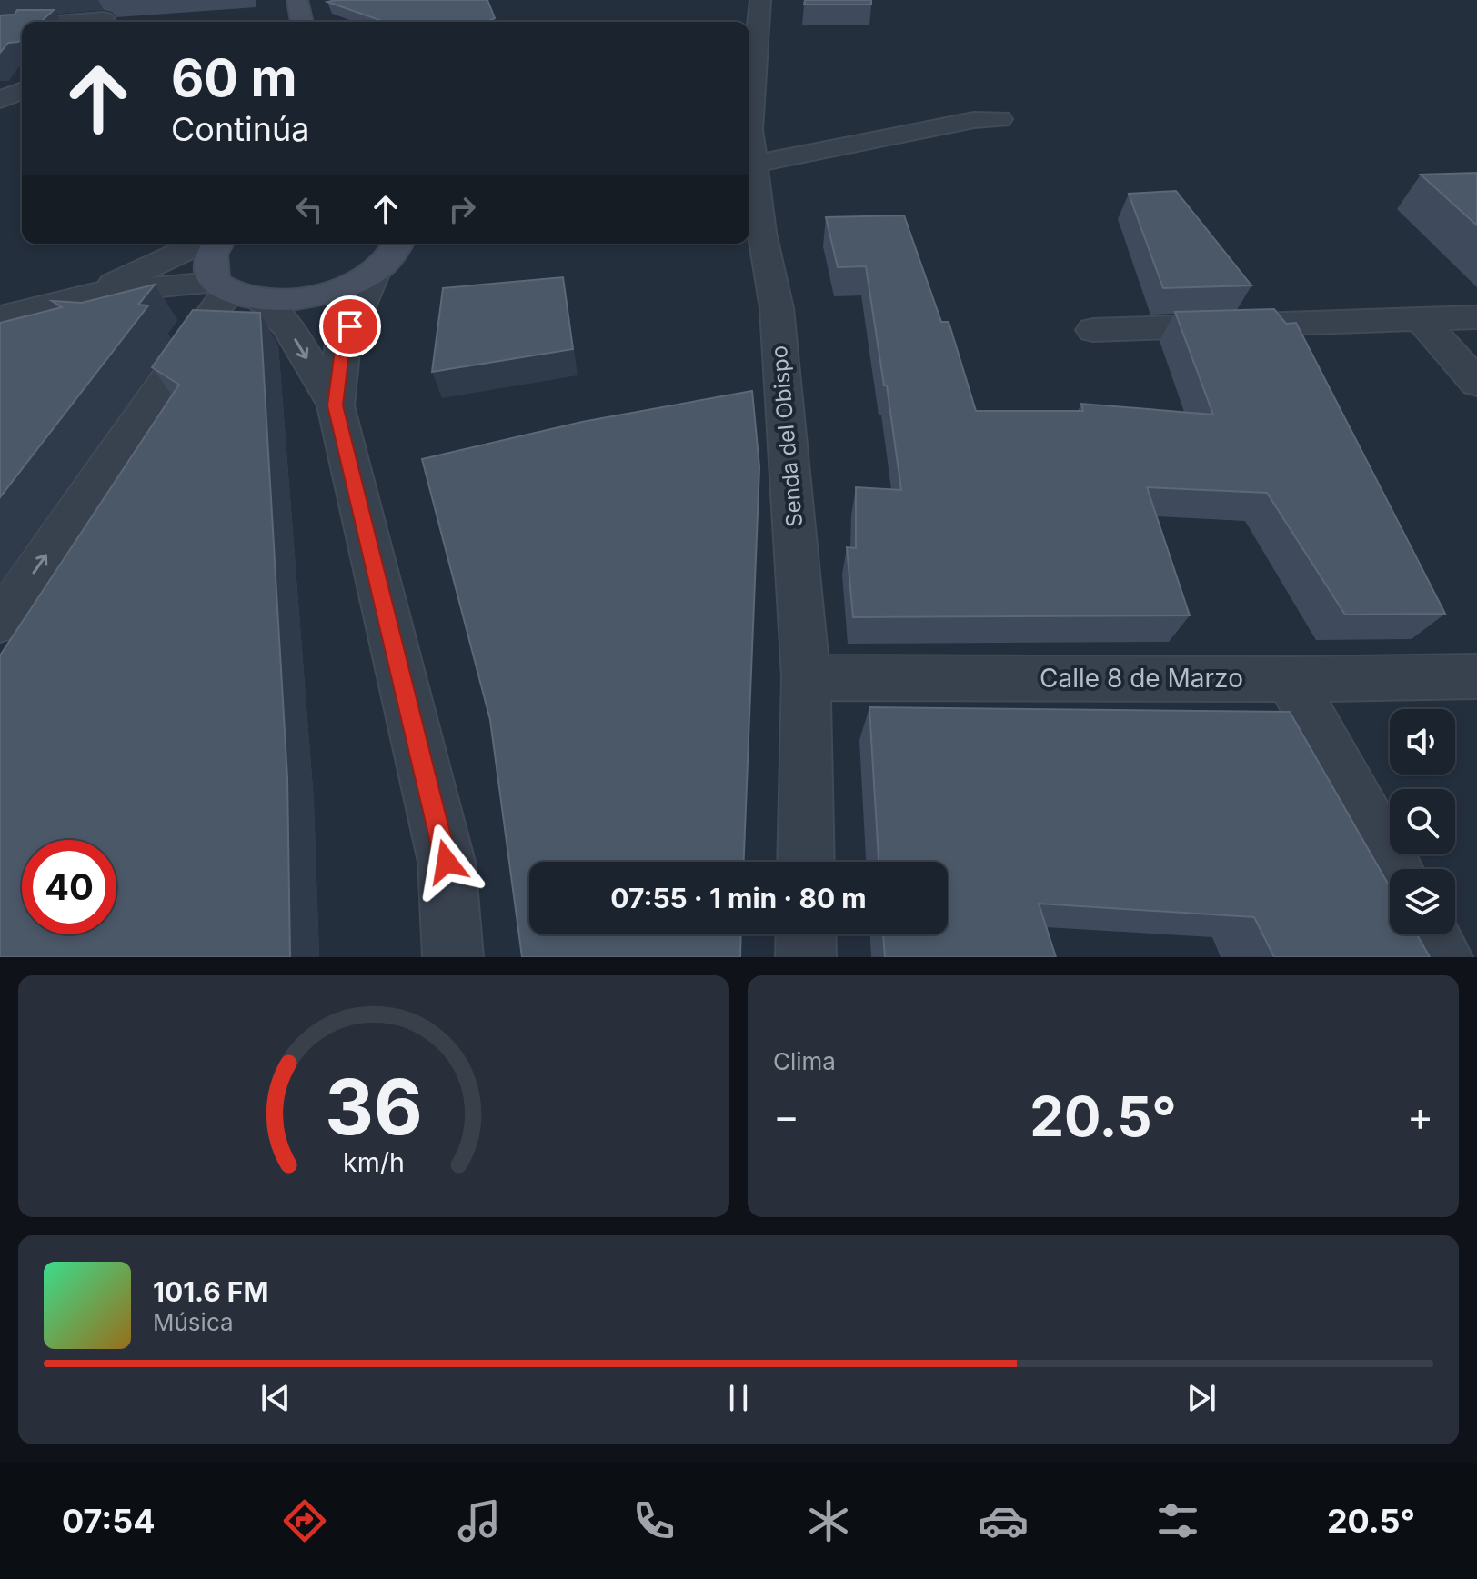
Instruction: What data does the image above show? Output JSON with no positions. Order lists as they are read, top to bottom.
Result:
{
  "streets": {
    "street": ["Senda del Obispo", "Calle 8 de Marzo"]
  },
  "crossings": [
    ["Senda del Obispo", "Calle 8 de Marzo"]
  ],
  "page": {
    "turn": ["60 m", "Continúa"],
    "limit": "40",
    "trip": "07:55 · 1 min · 80 m",
    "tile": "Clima",
    "heat": ["−", "20.5°", "+"],
    "song": ["101.6 FM", "Música"],
    "tabs": ["07:54", "20.5°"],
    "gauge": ["36", "km/h"]
  }
}
